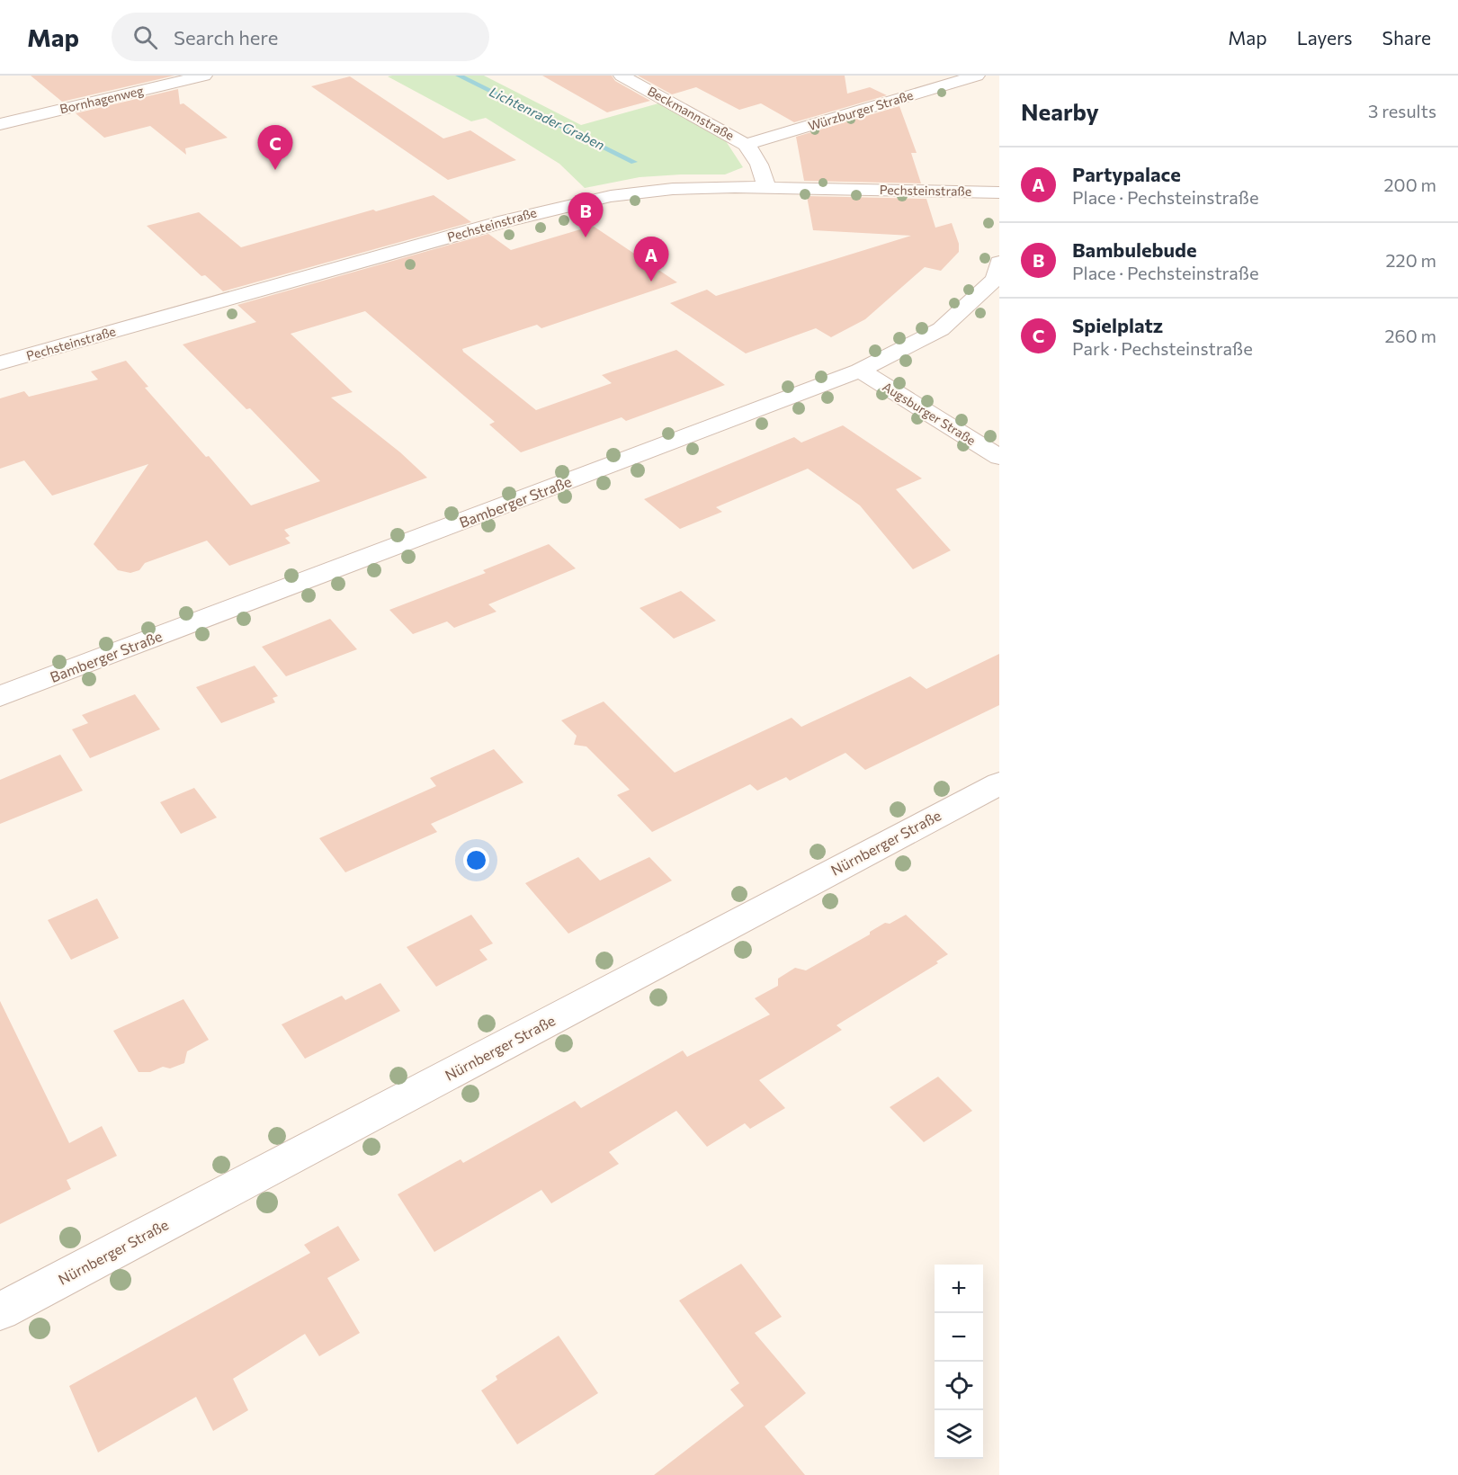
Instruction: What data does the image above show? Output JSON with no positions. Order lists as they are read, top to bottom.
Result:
{
  "streets": {
    "street": [
      "Bornhagenweg",
      "Würzburger Straße",
      "Beckmannstraße",
      "Pechsteinstraße",
      "Augsburger Straße",
      "Bamberger Straße",
      "Nürnberger Straße"
    ]
  },
  "crossings": [
    ["Würzburger Straße", "Beckmannstraße"],
    ["Beckmannstraße", "Pechsteinstraße"],
    ["Augsburger Straße", "Bamberger Straße"]
  ],
  "water": ["Lichtenrader Graben"],
  "page": {
    "header": "Map",
    "search": "Search here",
    "nav": ["Map", "Layers", "Share"],
    "heading": ["Nearby", "3 results"],
    "pins": ["C", "B", "A"],
    "list": [
      {
        "mark": "A",
        "name": "Partypalace",
        "note": "Place · Pechsteinstraße",
        "value": "200 m"
      },
      {
        "mark": "B",
        "name": "Bambulebude",
        "note": "Place · Pechsteinstraße",
        "value": "220 m"
      },
      {
        "mark": "C",
        "name": "Spielplatz",
        "note": "Park · Pechsteinstraße",
        "value": "260 m"
      }
    ],
    "map_buttons": ["+", "−"]
  }
}
